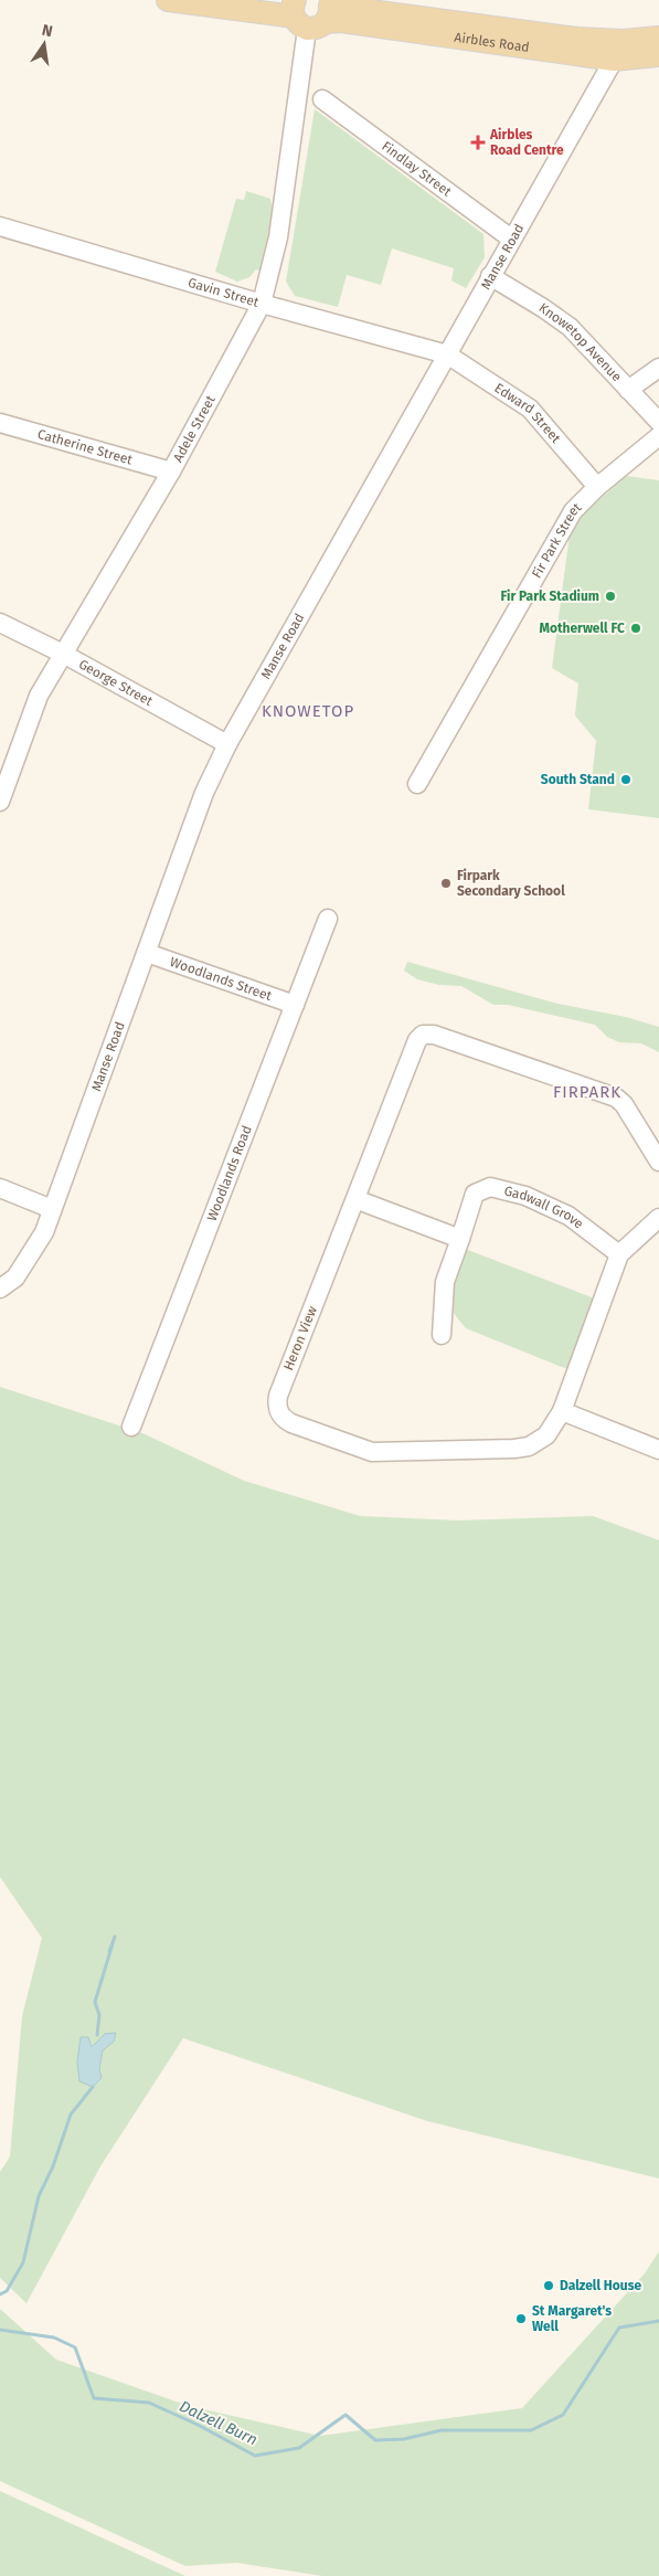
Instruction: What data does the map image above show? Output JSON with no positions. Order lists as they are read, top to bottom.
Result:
{
  "streets": {
    "main road": ["Airbles Road"],
    "street": [
      "Findlay Street",
      "Manse Road",
      "Gavin Street",
      "Knowetop Avenue",
      "Edward Street",
      "Adele Street",
      "Catherine Street",
      "Fir Park Street",
      "George Street",
      "Woodlands Street",
      "Woodlands Road",
      "Gadwall Grove",
      "Heron View"
    ]
  },
  "crossings": [
    ["Airbles Road", "Manse Road"],
    ["Airbles Road", "Adele Street"],
    ["Findlay Street", "Manse Road"],
    ["Manse Road", "Gavin Street"],
    ["Manse Road", "Knowetop Avenue"],
    ["Manse Road", "Edward Street"],
    ["Manse Road", "George Street"],
    ["Manse Road", "Woodlands Street"],
    ["Gavin Street", "Edward Street"],
    ["Gavin Street", "Adele Street"],
    ["Edward Street", "Fir Park Street"],
    ["Adele Street", "Catherine Street"],
    ["Adele Street", "George Street"],
    ["Woodlands Street", "Woodlands Road"],
    ["Gadwall Grove", "Heron View"]
  ],
  "districts": ["KNOWETOP", "FIRPARK"],
  "water": ["Dalzell Burn"],
  "places": {
    "health": ["Airbles Road Centre"],
    "other": [
      "Fir Park Stadium",
      "Motherwell FC",
      "South Stand",
      "Firpark Secondary School",
      "Dalzell House",
      "St Margaret's Well"
    ]
  },
  "north": "top"
}
